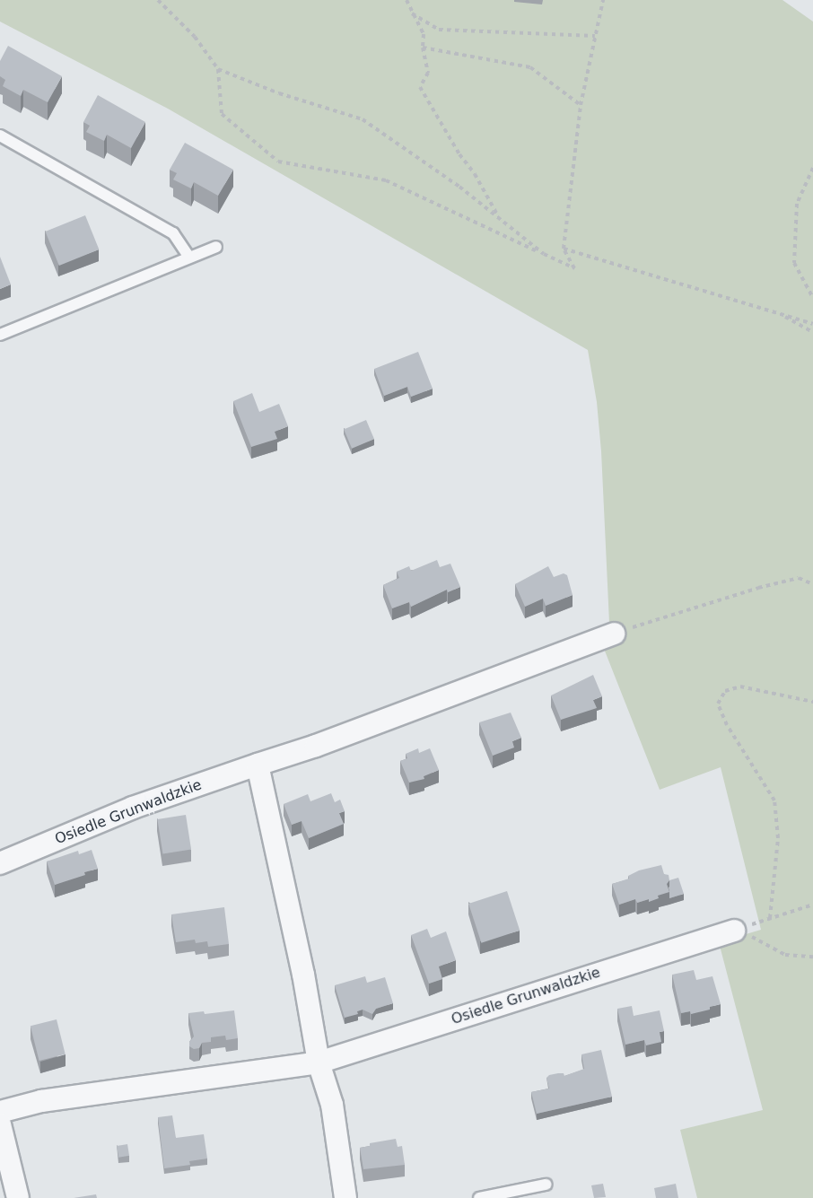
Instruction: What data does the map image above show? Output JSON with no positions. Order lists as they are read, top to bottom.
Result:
{
  "streets": {
    "street": ["Osiedle Grunwaldzkie"]
  }
}
